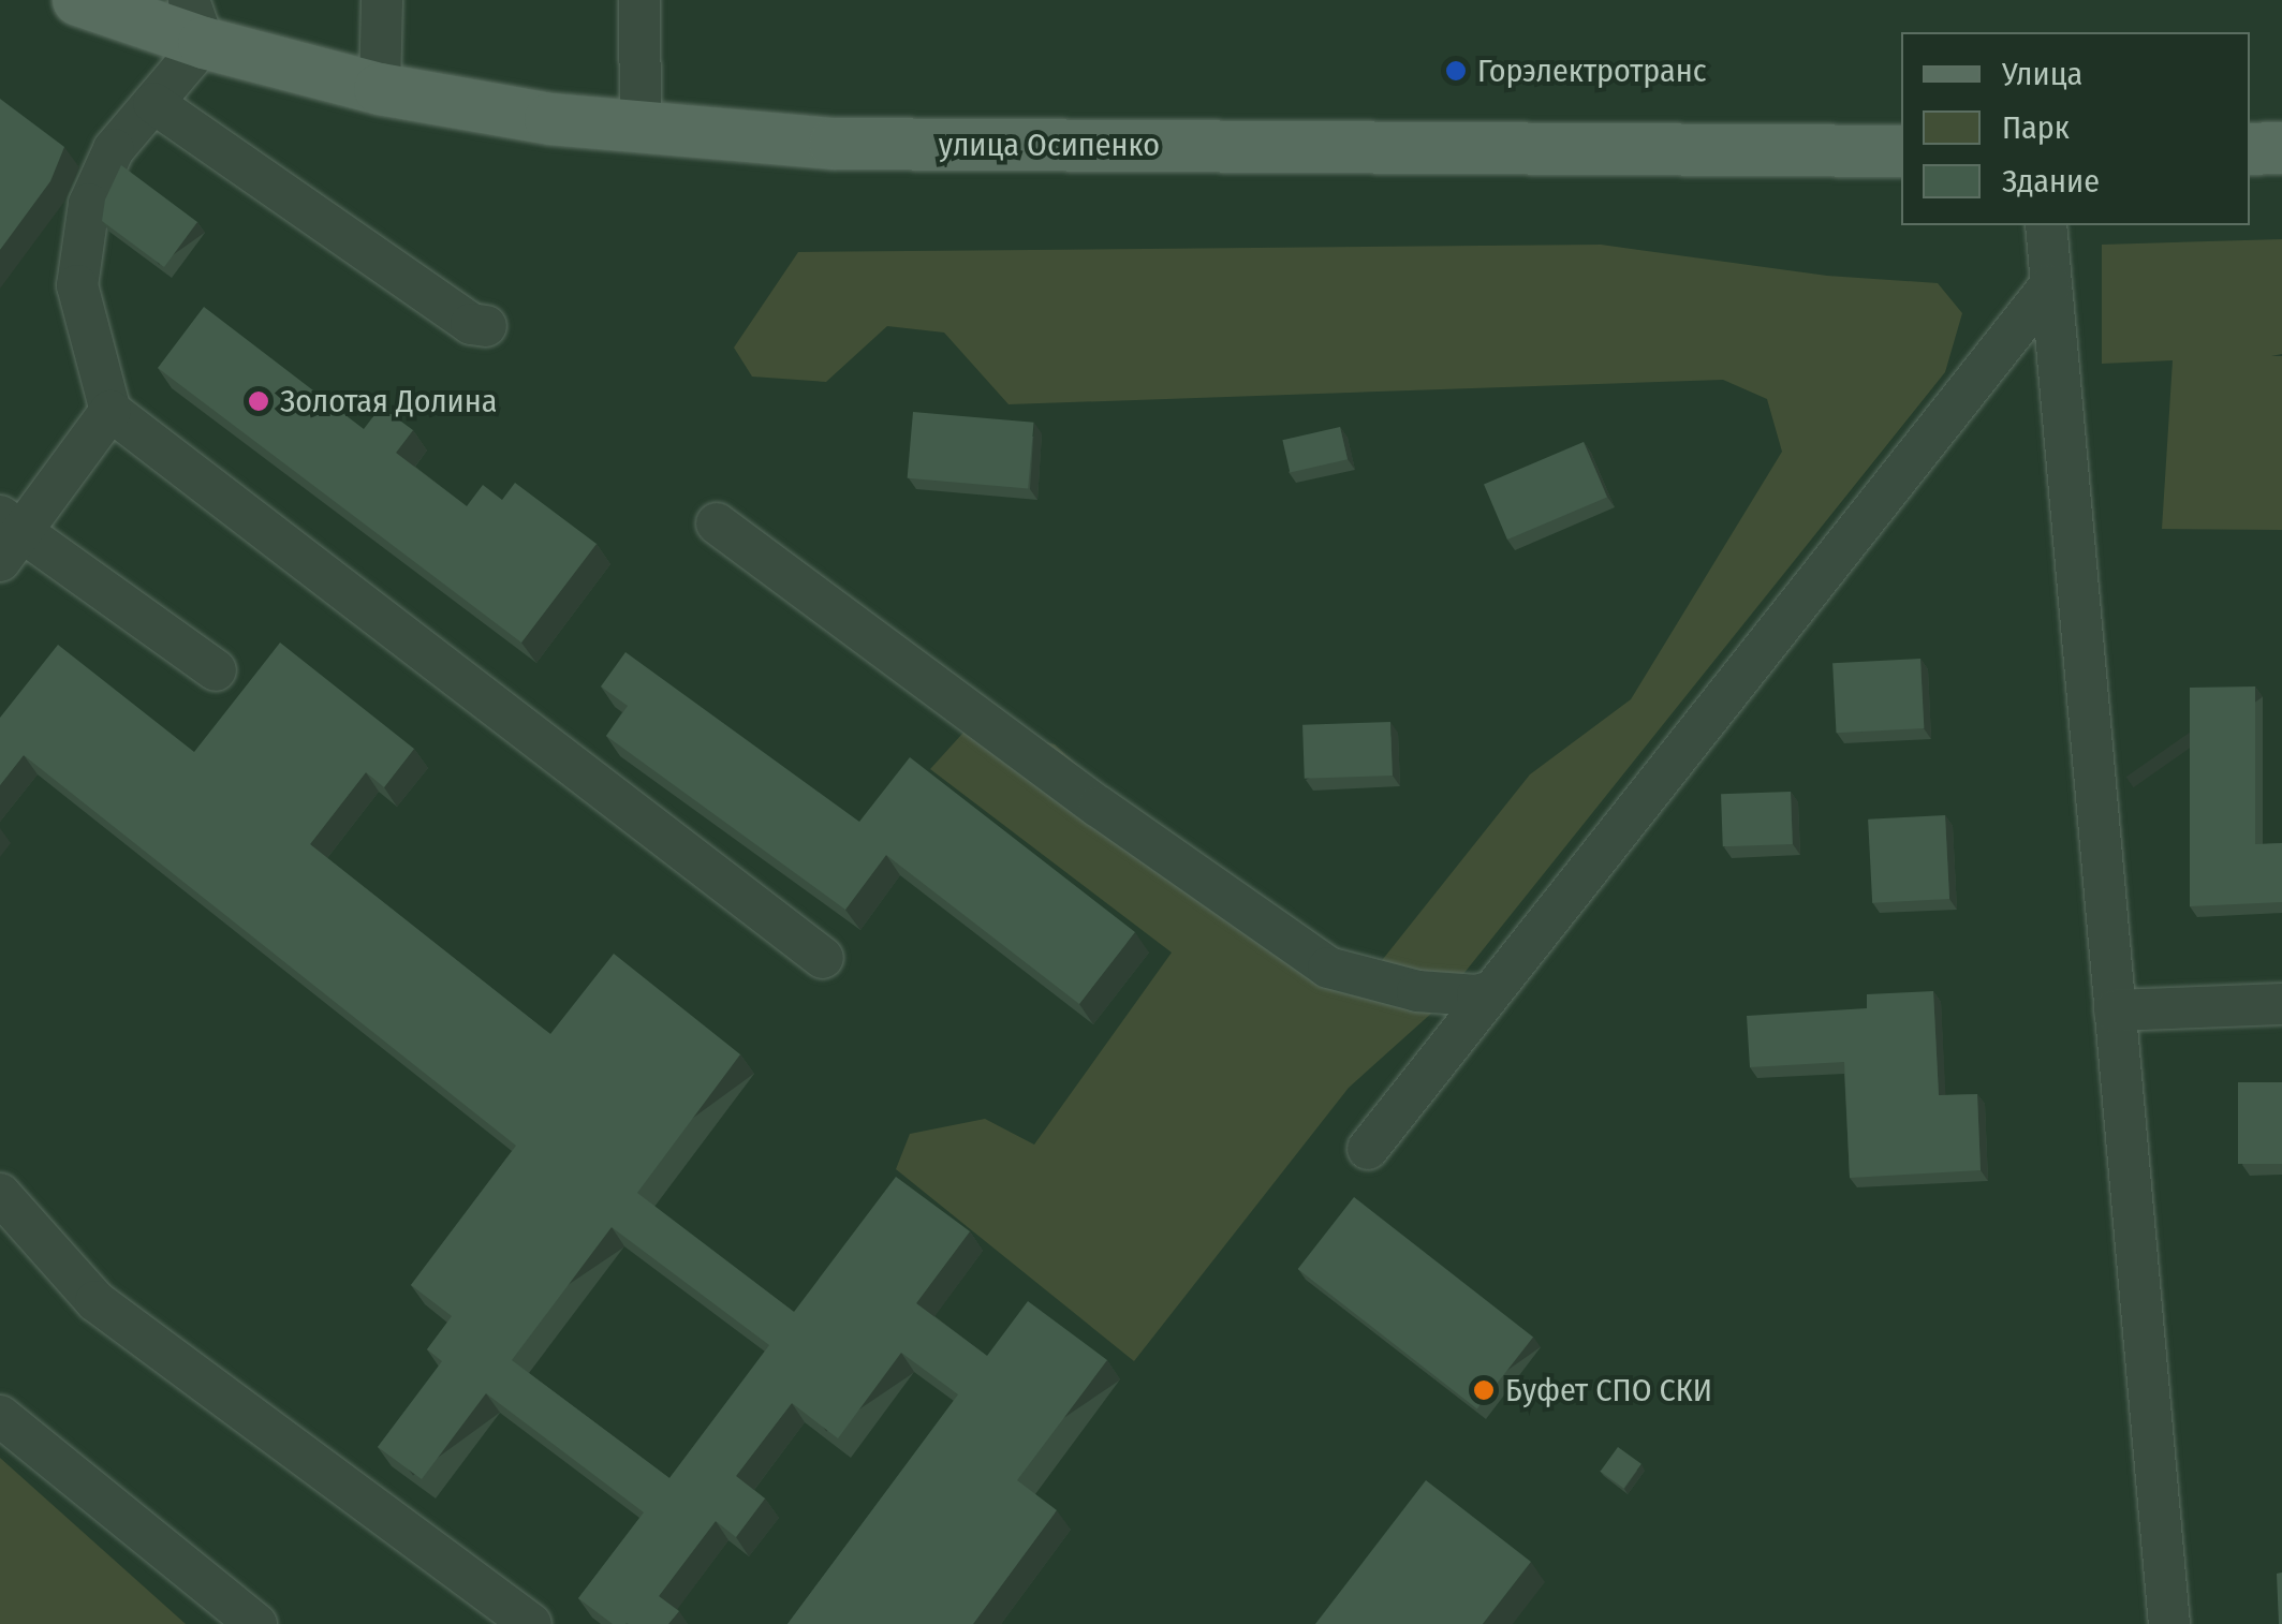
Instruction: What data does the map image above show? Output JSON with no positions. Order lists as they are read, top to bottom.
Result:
{
  "streets": {
    "main road": ["улица Осипенко"]
  },
  "places": ["Горэлектротранс", "Золотая Долина", "Буфет СПО СКИ"],
  "legend": ["Улица", "Парк", "Здание"]
}
